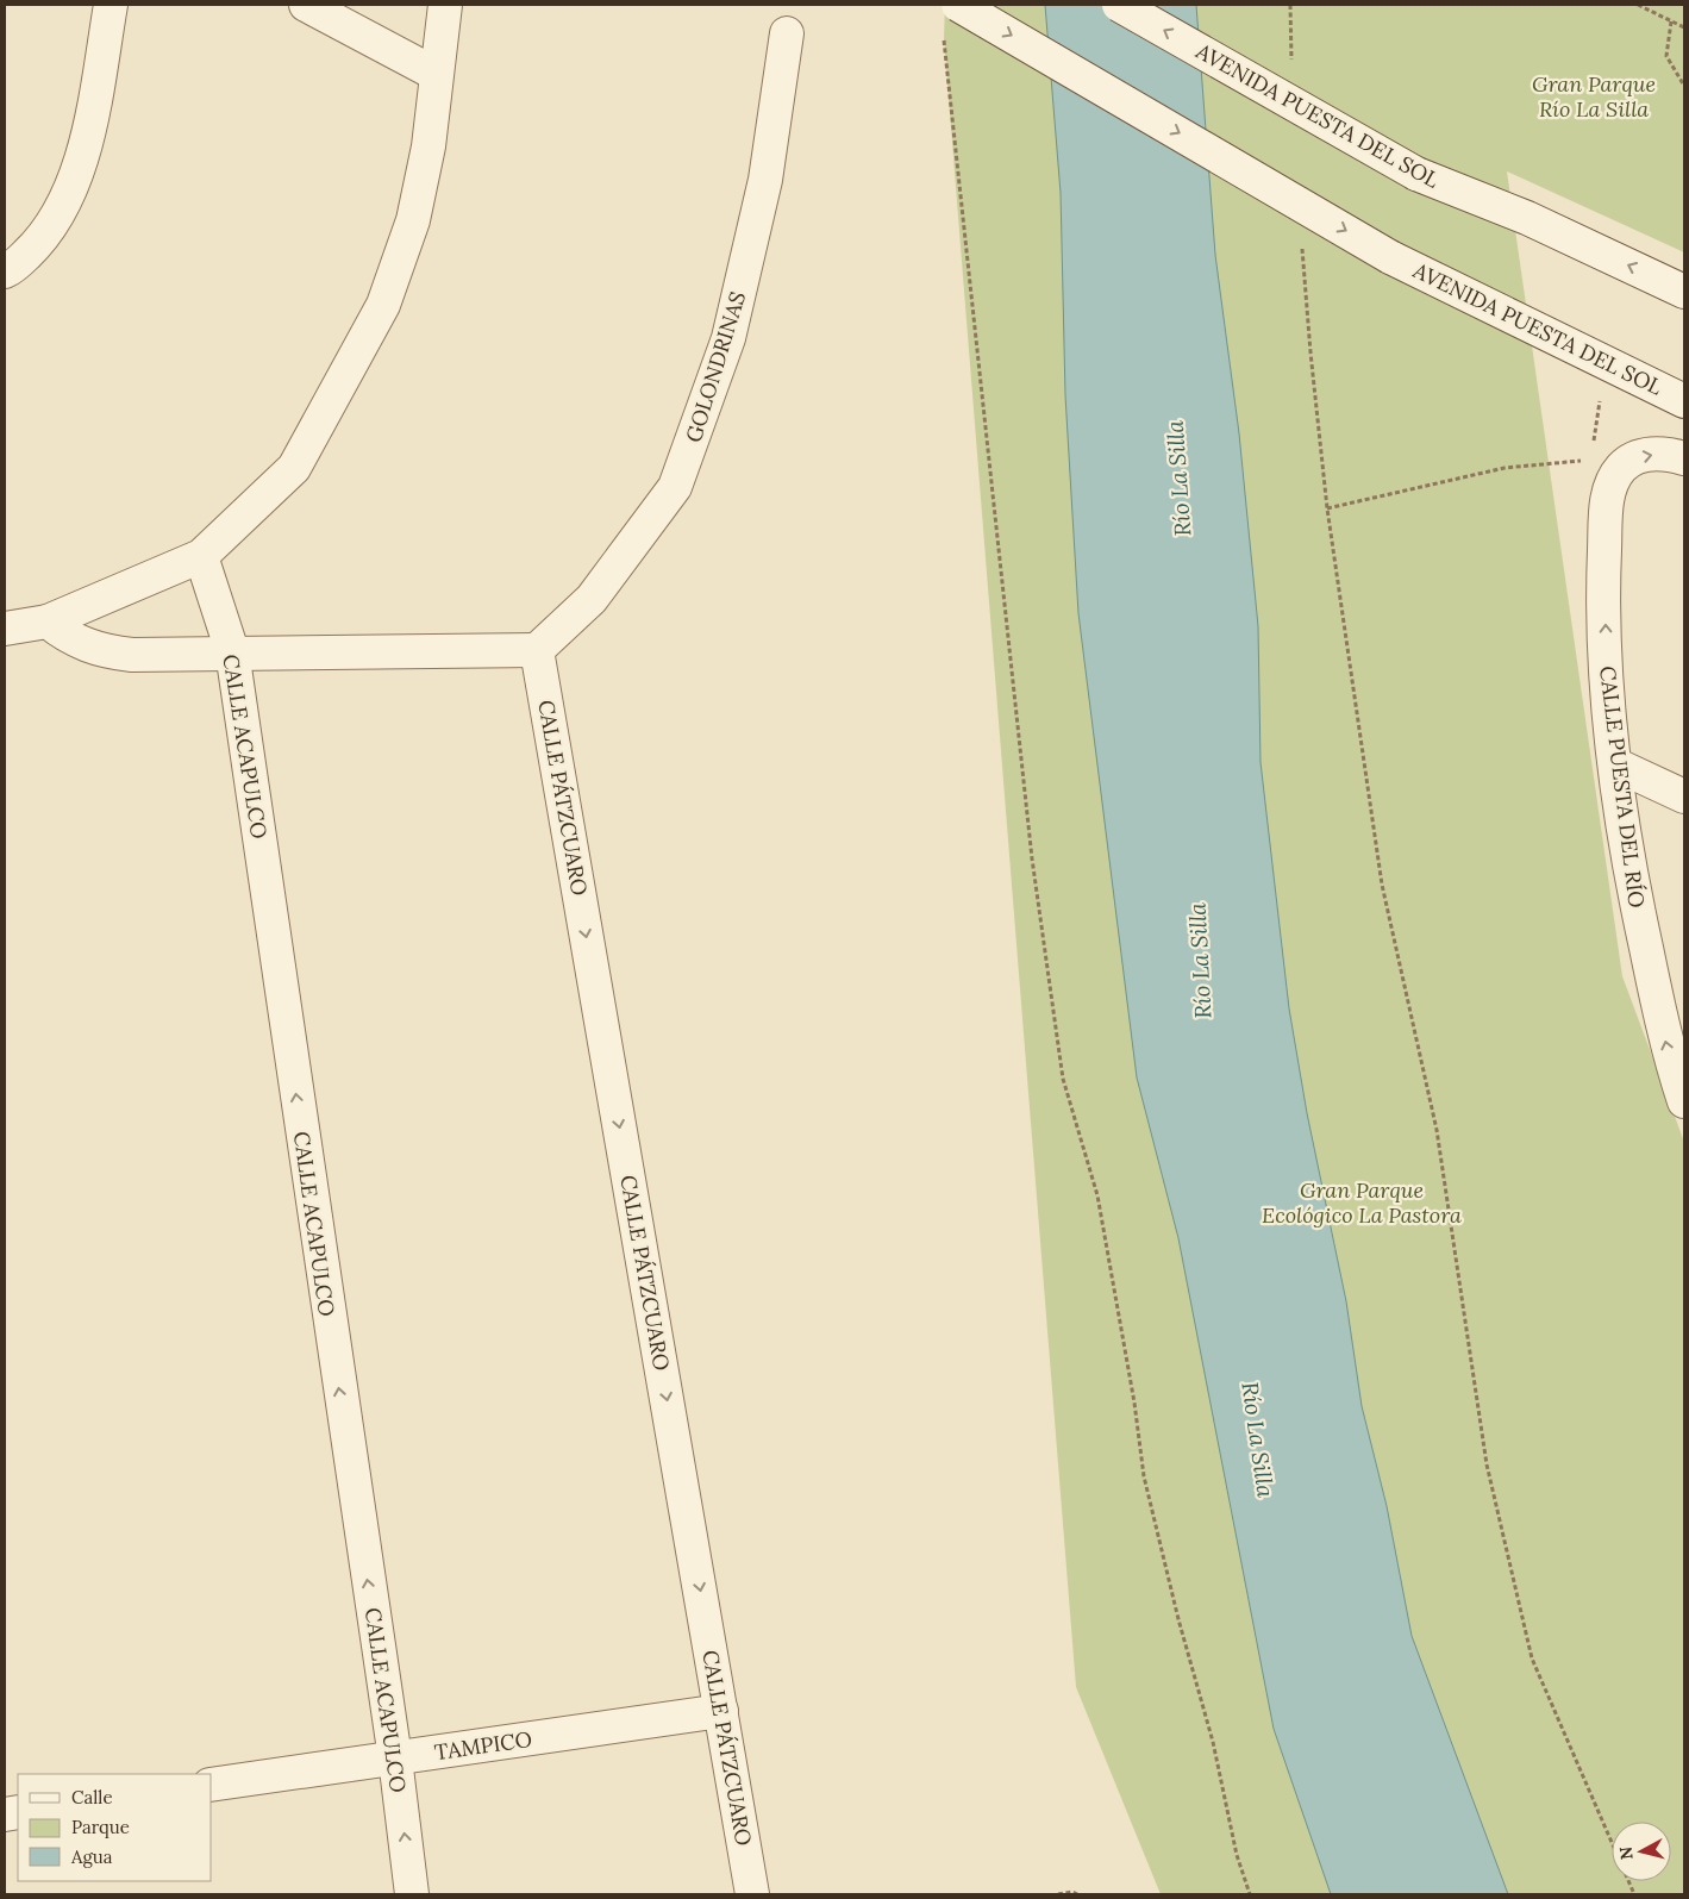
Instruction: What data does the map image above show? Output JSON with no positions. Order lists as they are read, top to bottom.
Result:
{
  "streets": {
    "street": [
      "AVENIDA PUESTA DEL SOL",
      "GOLONDRINAS",
      "CALLE ACAPULCO",
      "CALLE PUESTA DEL RÍO",
      "CALLE PÁTZCUARO",
      "TAMPICO"
    ]
  },
  "crossings": [
    ["GOLONDRINAS", "CALLE PÁTZCUARO"],
    ["CALLE ACAPULCO", "TAMPICO"],
    ["CALLE PÁTZCUARO", "TAMPICO"]
  ],
  "one_way": ["CALLE ACAPULCO", "CALLE PUESTA DEL RÍO", "CALLE PÁTZCUARO"],
  "water": ["Río La Silla"],
  "parks": ["Gran Parque Río La Silla", "Gran Parque Ecológico La Pastora"],
  "legend": ["Calle", "Parque", "Agua"],
  "north": "left"
}
